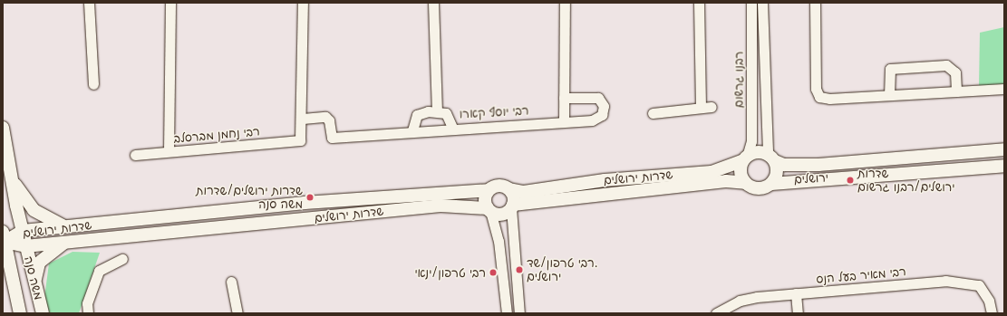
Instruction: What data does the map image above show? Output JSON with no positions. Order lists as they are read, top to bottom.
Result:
{
  "streets": {
    "main road": ["שדרות ירושלים", "ירושלים", "משה סנה"],
    "street": [
      "רבנו גרשום",
      "רבי יוסף קארו",
      "רבי נחמן מברסלב",
      "רבי מאיר בעל הנס"
    ]
  },
  "crossings": [
    ["רבנו גרשום", "שדרות ירושלים"],
    ["רבנו גרשום", "ירושלים"],
    ["רבי יוסף קארו", "רבי נחמן מברסלב"],
    ["שדרות ירושלים", "ירושלים"],
    ["שדרות ירושלים", "משה סנה"]
  ],
  "places": [
    "שדרות ירושלים/רבנו גרשום",
    "שדרות ירושלים/שדרות משה סנה",
    "רבי טרפון/שד. ירושלים",
    "רבי טרפון/ינאי"
  ]
}
